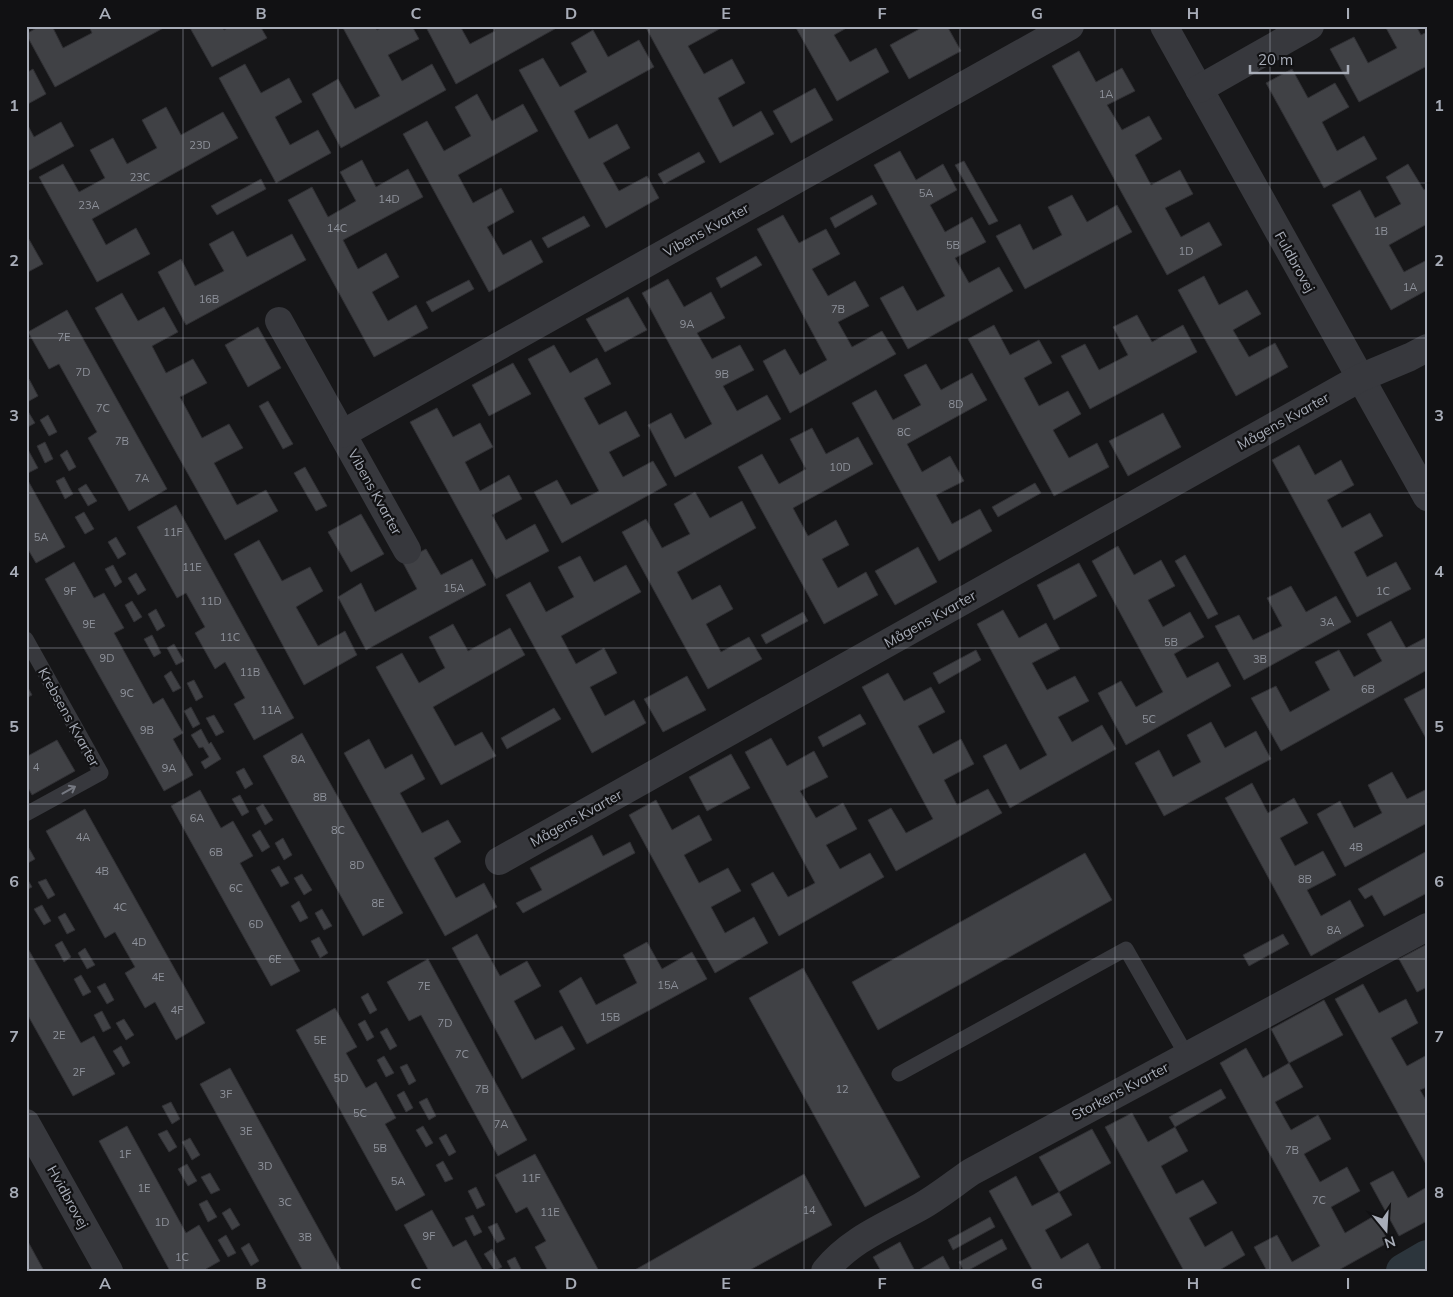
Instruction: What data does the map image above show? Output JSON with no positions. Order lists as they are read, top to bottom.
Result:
{
  "streets": {
    "street": [
      "Vibens Kvarter",
      "Fuldbrovej",
      "Mågens Kvarter",
      "Storkens Kvarter",
      "Hvidbrovej"
    ],
    "lane": ["Krebsens Kvarter"]
  },
  "crossings": [
    ["Fuldbrovej", "Mågens Kvarter"]
  ],
  "house_numbers": [
    "1A",
    "23D",
    "23C",
    "5A",
    "14D",
    "23A",
    "14C",
    "1B",
    "5B",
    "1D",
    "1A",
    "16B",
    "7B",
    "9A",
    "7E",
    "7D",
    "9B",
    "8D",
    "7C",
    "8C",
    "7B",
    "10D",
    "7A",
    "11F",
    "5A",
    "11E",
    "15A",
    "9F",
    "1C",
    "11D",
    "3A",
    "9E",
    "11C",
    "5B",
    "9D",
    "3B",
    "11B",
    "6B",
    "9C",
    "11A",
    "5C",
    "9B",
    "8A",
    "4",
    "9A",
    "8B",
    "6A",
    "8C",
    "4A",
    "4B",
    "6B",
    "8D",
    "4B",
    "8B",
    "6C",
    "8E",
    "4C",
    "6D",
    "8A",
    "4D",
    "6E",
    "4E",
    "15A",
    "7E",
    "4F",
    "15B",
    "7D",
    "2E",
    "5E",
    "7C",
    "2F",
    "5D",
    "7B",
    "12",
    "3F",
    "5C",
    "7A",
    "3E",
    "5B",
    "7B",
    "1F",
    "3D",
    "11F",
    "5A",
    "1E",
    "7C",
    "3C",
    "14",
    "11E",
    "1D",
    "9F",
    "3B",
    "1C"
  ],
  "scale_bar": "20 m",
  "north": "bottom",
  "grid": {
    "columns": [
      "A",
      "B",
      "C",
      "D",
      "E",
      "F",
      "G",
      "H",
      "I"
    ],
    "rows": [
      "1",
      "2",
      "3",
      "4",
      "5",
      "6",
      "7",
      "8"
    ]
  }
}
